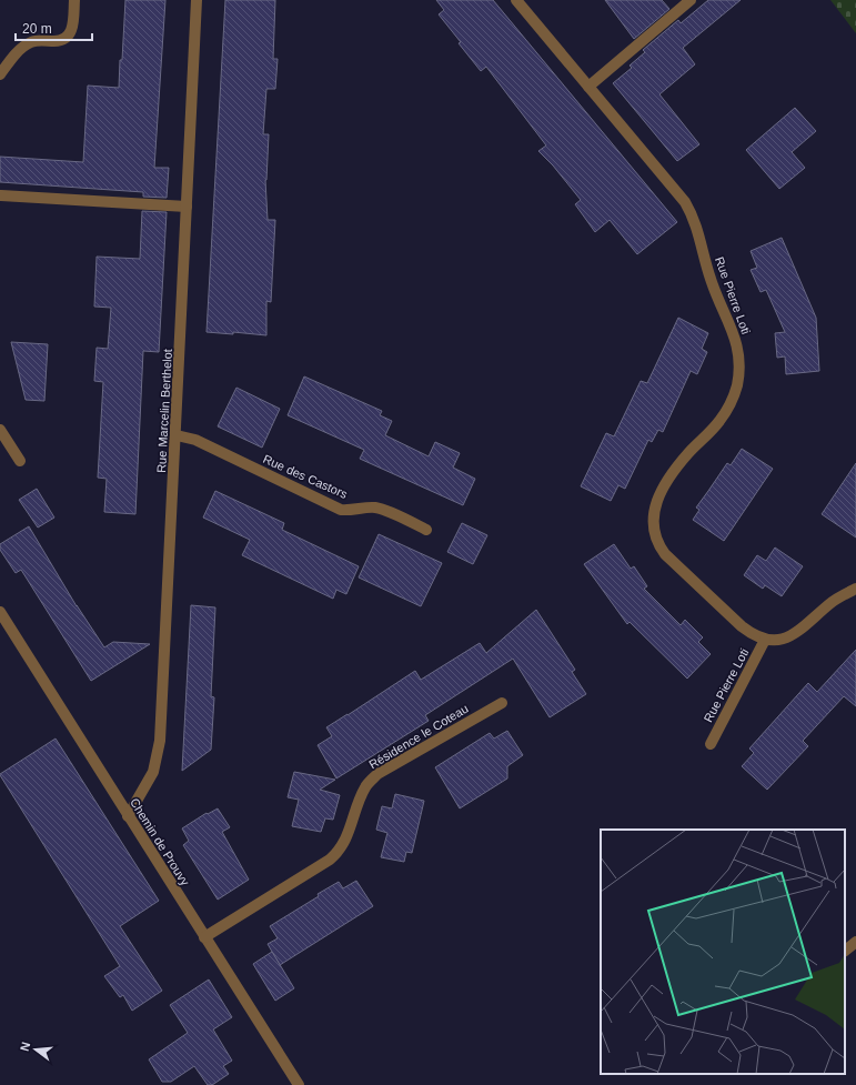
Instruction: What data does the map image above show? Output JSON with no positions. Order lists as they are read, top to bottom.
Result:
{
  "streets": {
    "street": [
      "Rue Pierre Loti",
      "Rue Marcelin Berthelot",
      "Rue des Castors",
      "Résidence le Coteau",
      "Chemin de Prouvy"
    ]
  },
  "crossings": [
    ["Rue Marcelin Berthelot", "Rue des Castors"],
    ["Rue Marcelin Berthelot", "Chemin de Prouvy"],
    ["Résidence le Coteau", "Chemin de Prouvy"]
  ],
  "scale_bar": "20 m",
  "north": "left"
}
